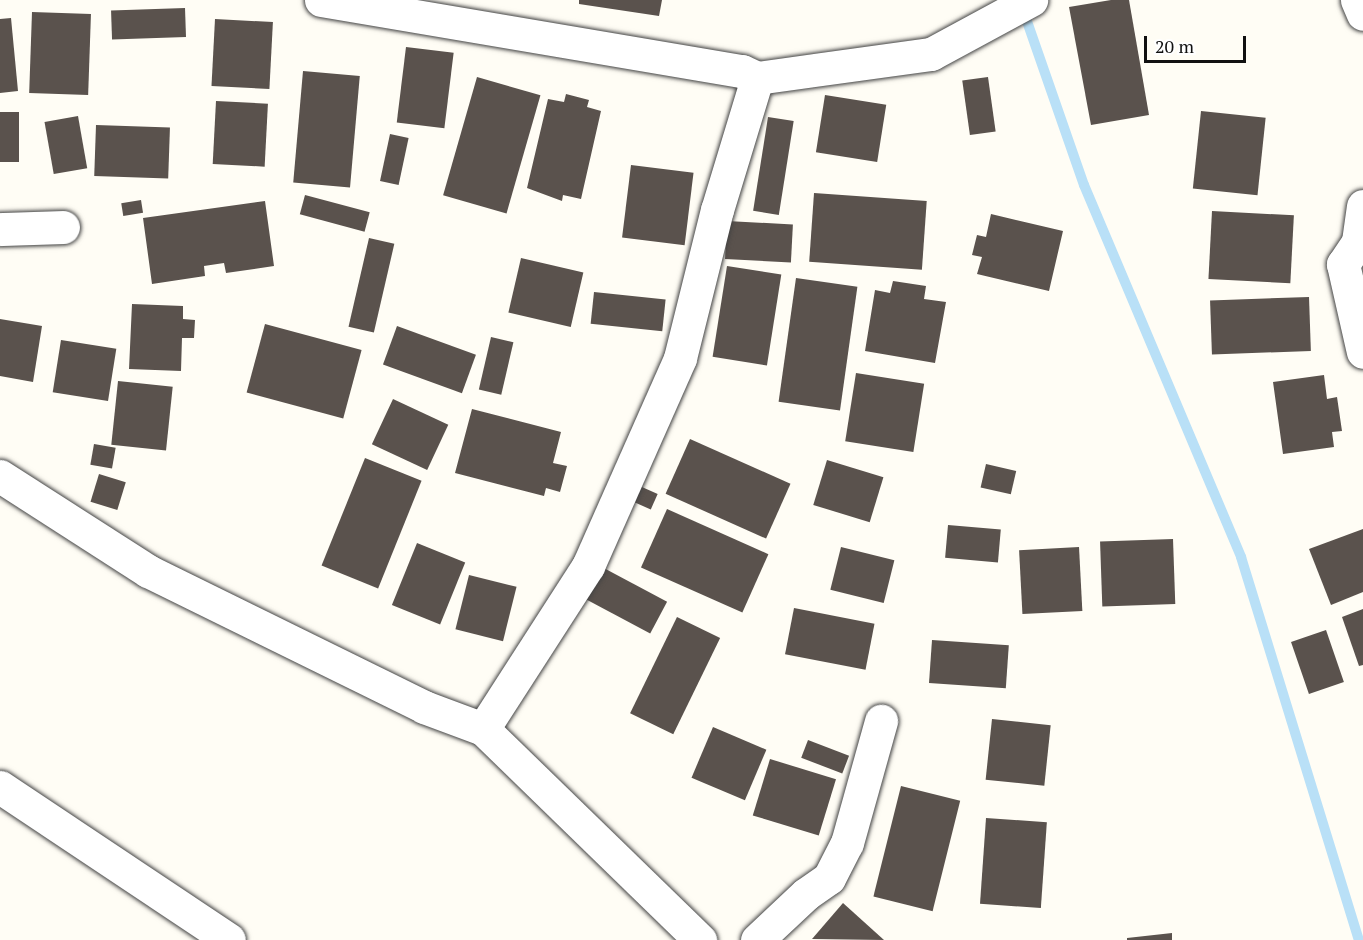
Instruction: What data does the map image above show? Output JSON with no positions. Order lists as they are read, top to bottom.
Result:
{
  "scale_bar": "20 m"
}
